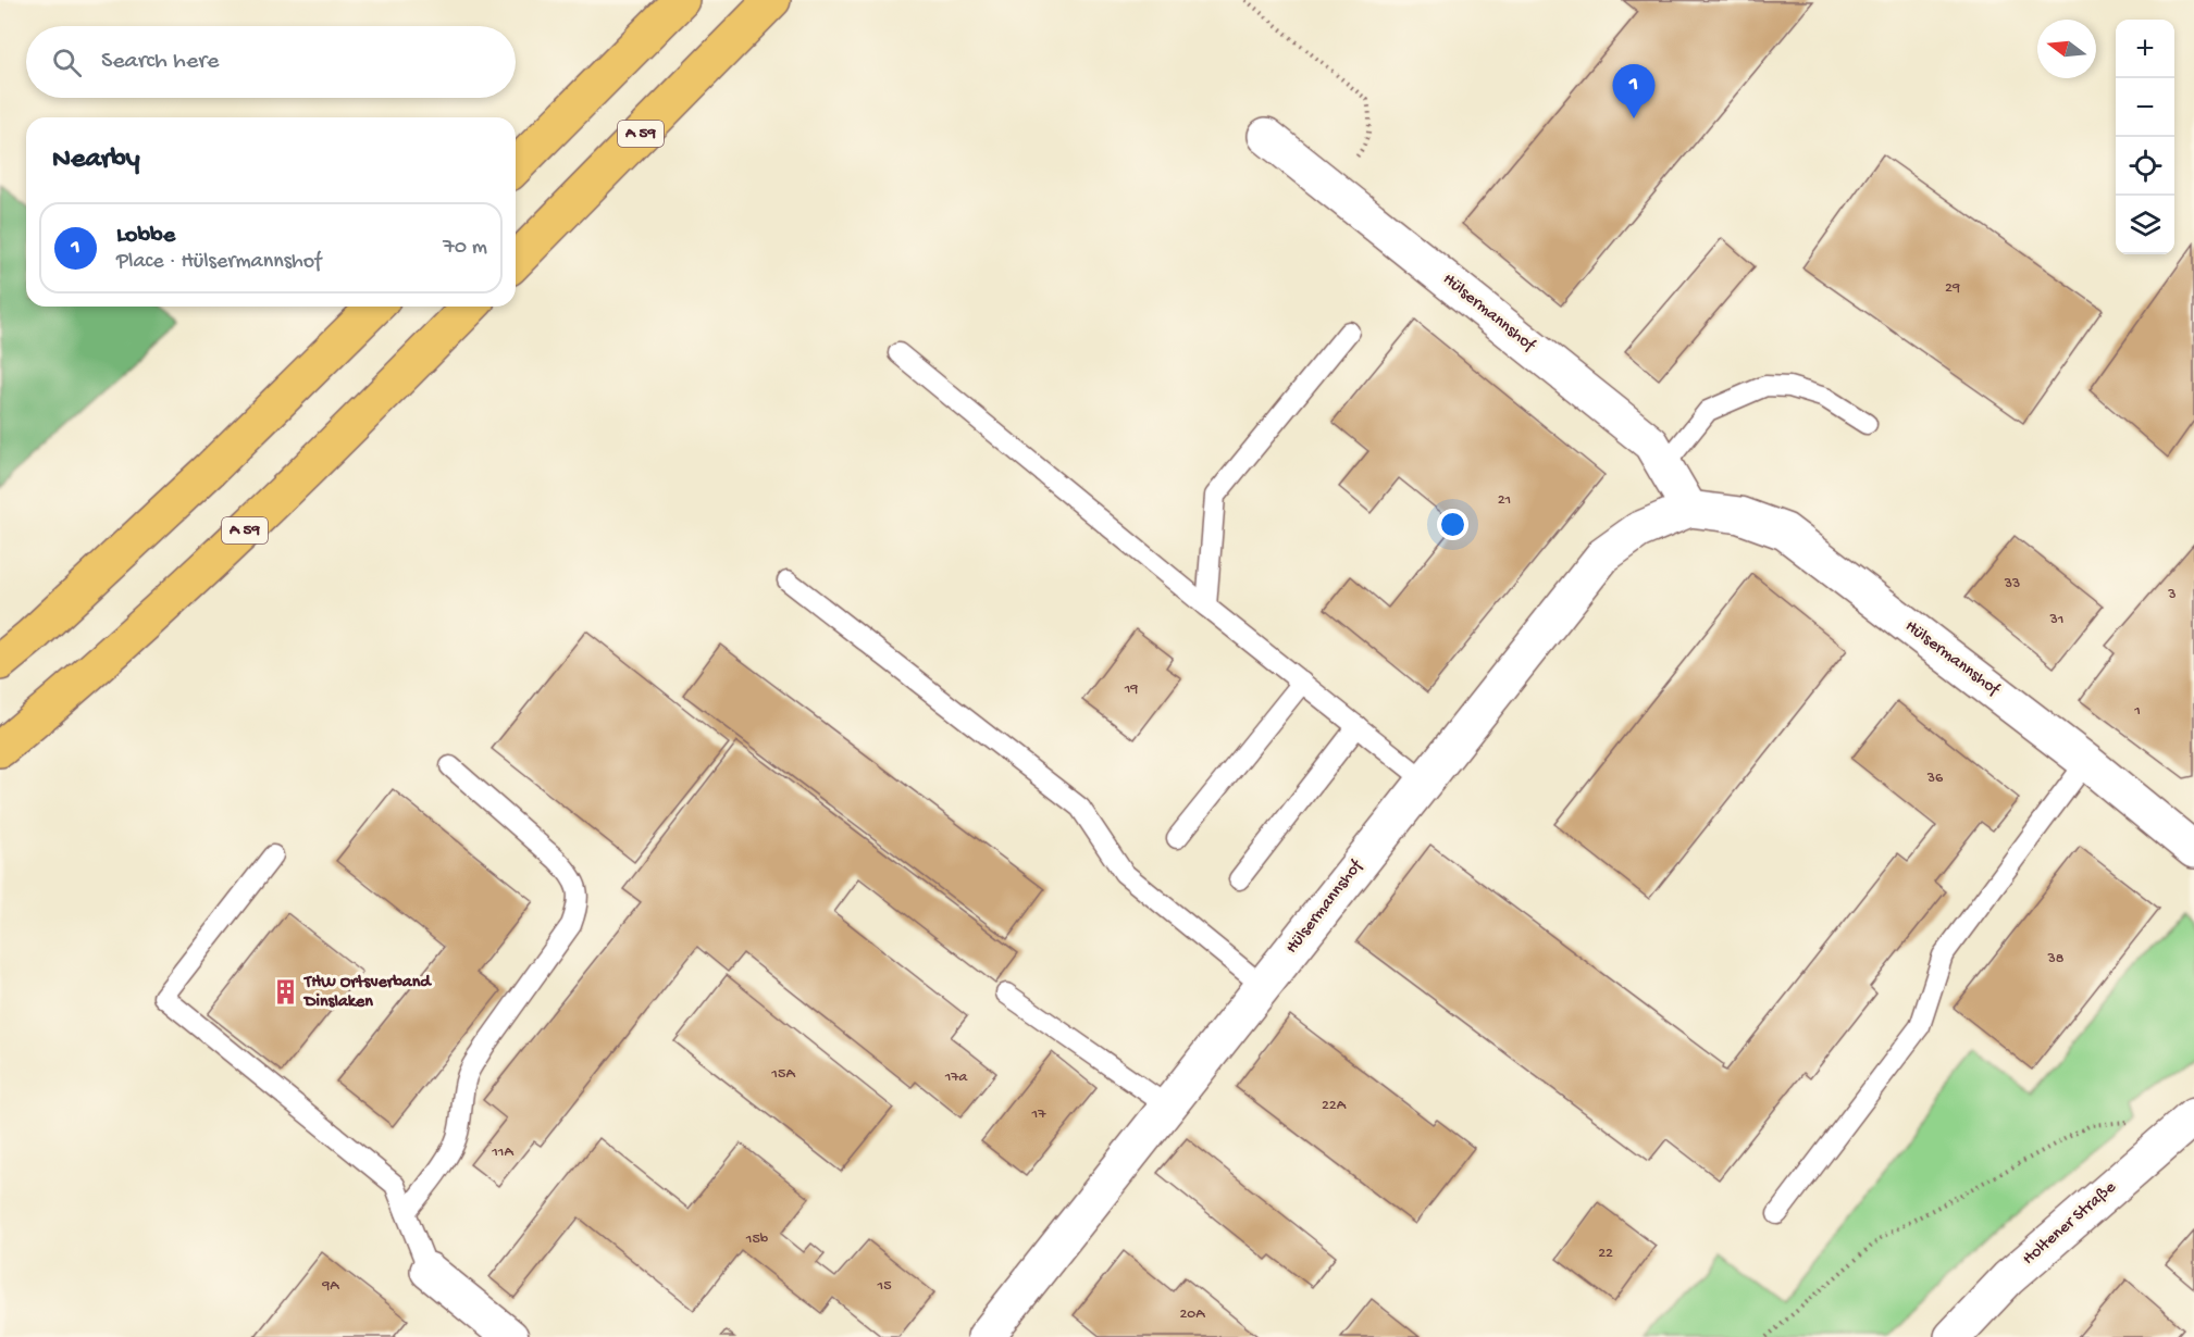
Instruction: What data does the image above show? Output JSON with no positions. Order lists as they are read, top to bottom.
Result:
{
  "streets": {
    "highway": ["A 59"],
    "street": ["Hülsermannshof", "Holtener Straße"]
  },
  "places": {
    "building": ["THW Ortsverband Dinslaken"]
  },
  "house_numbers": [
    "29",
    "21",
    "33",
    "3",
    "31",
    "19",
    "1",
    "36",
    "38",
    "15A",
    "17a",
    "22A",
    "17",
    "11A",
    "15b",
    "22",
    "9A",
    "15",
    "20A"
  ],
  "north": "left",
  "page": {
    "map_buttons": ["+", "−"],
    "search": "Search here",
    "pins": "1",
    "heading": "Nearby",
    "list": [
      {
        "mark": "1",
        "name": "Lobbe",
        "note": "Place · Hülsermannshof",
        "value": "70 m"
      }
    ]
  }
}
